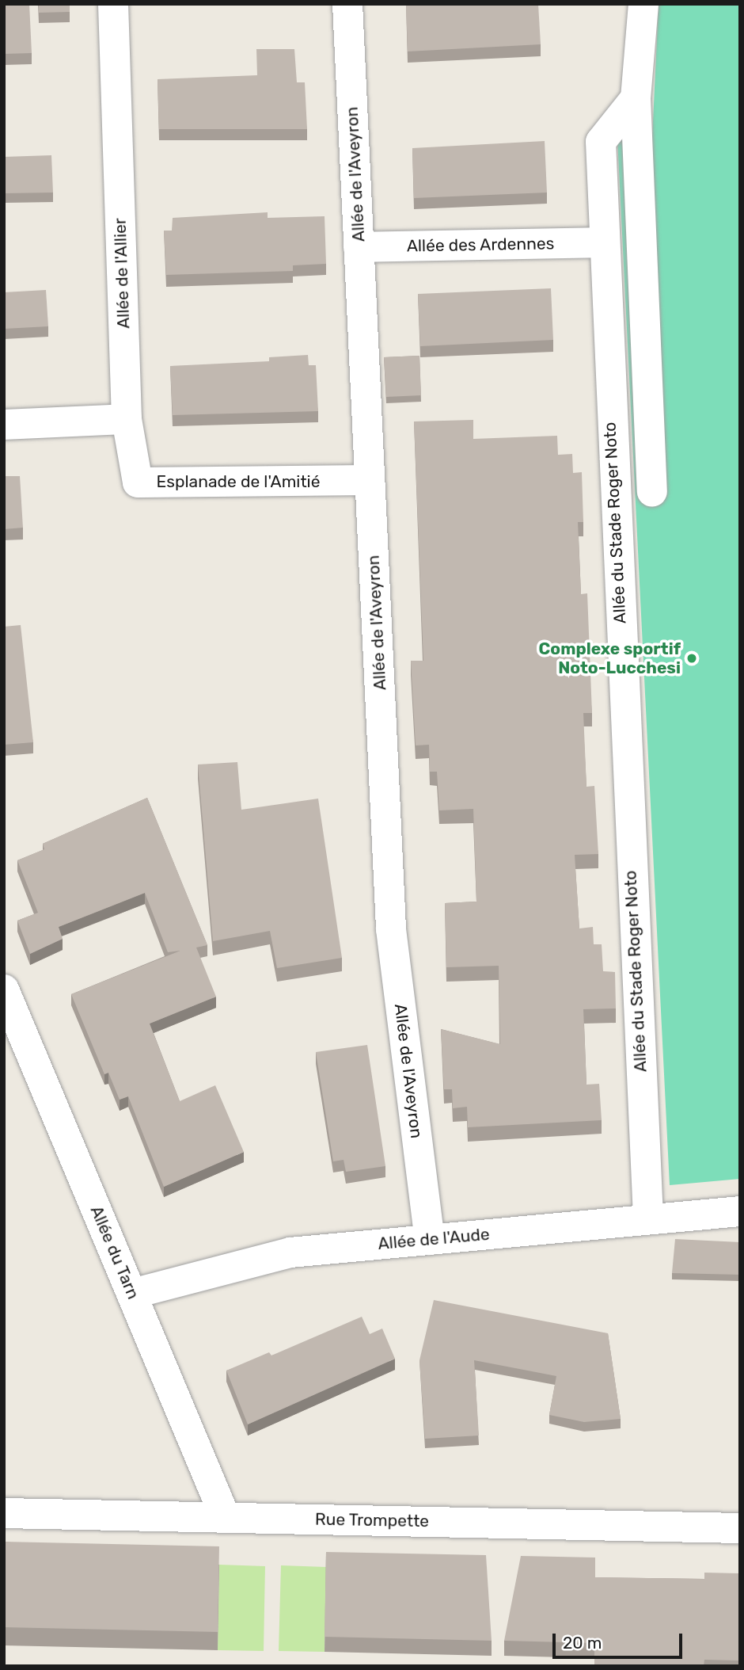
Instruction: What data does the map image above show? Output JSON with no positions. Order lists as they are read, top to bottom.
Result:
{
  "streets": {
    "street": [
      "Allée de l'Aveyron",
      "Allée des Ardennes",
      "Allée de l'Allier",
      "Esplanade de l'Amitié",
      "Allée du Stade Roger Noto",
      "Allée de l'Aude",
      "Allée du Tarn",
      "Rue Trompette"
    ]
  },
  "crossings": [
    ["Allée de l'Aveyron", "Allée des Ardennes"],
    ["Allée de l'Aveyron", "Esplanade de l'Amitié"],
    ["Allée de l'Aveyron", "Allée de l'Aude"],
    ["Allée des Ardennes", "Allée du Stade Roger Noto"],
    ["Allée de l'Allier", "Esplanade de l'Amitié"],
    ["Allée du Stade Roger Noto", "Allée de l'Aude"],
    ["Allée de l'Aude", "Allée du Tarn"],
    ["Allée du Tarn", "Rue Trompette"]
  ],
  "places": ["Complexe sportif Noto-Lucchesi"],
  "scale_bar": "20 m"
}
